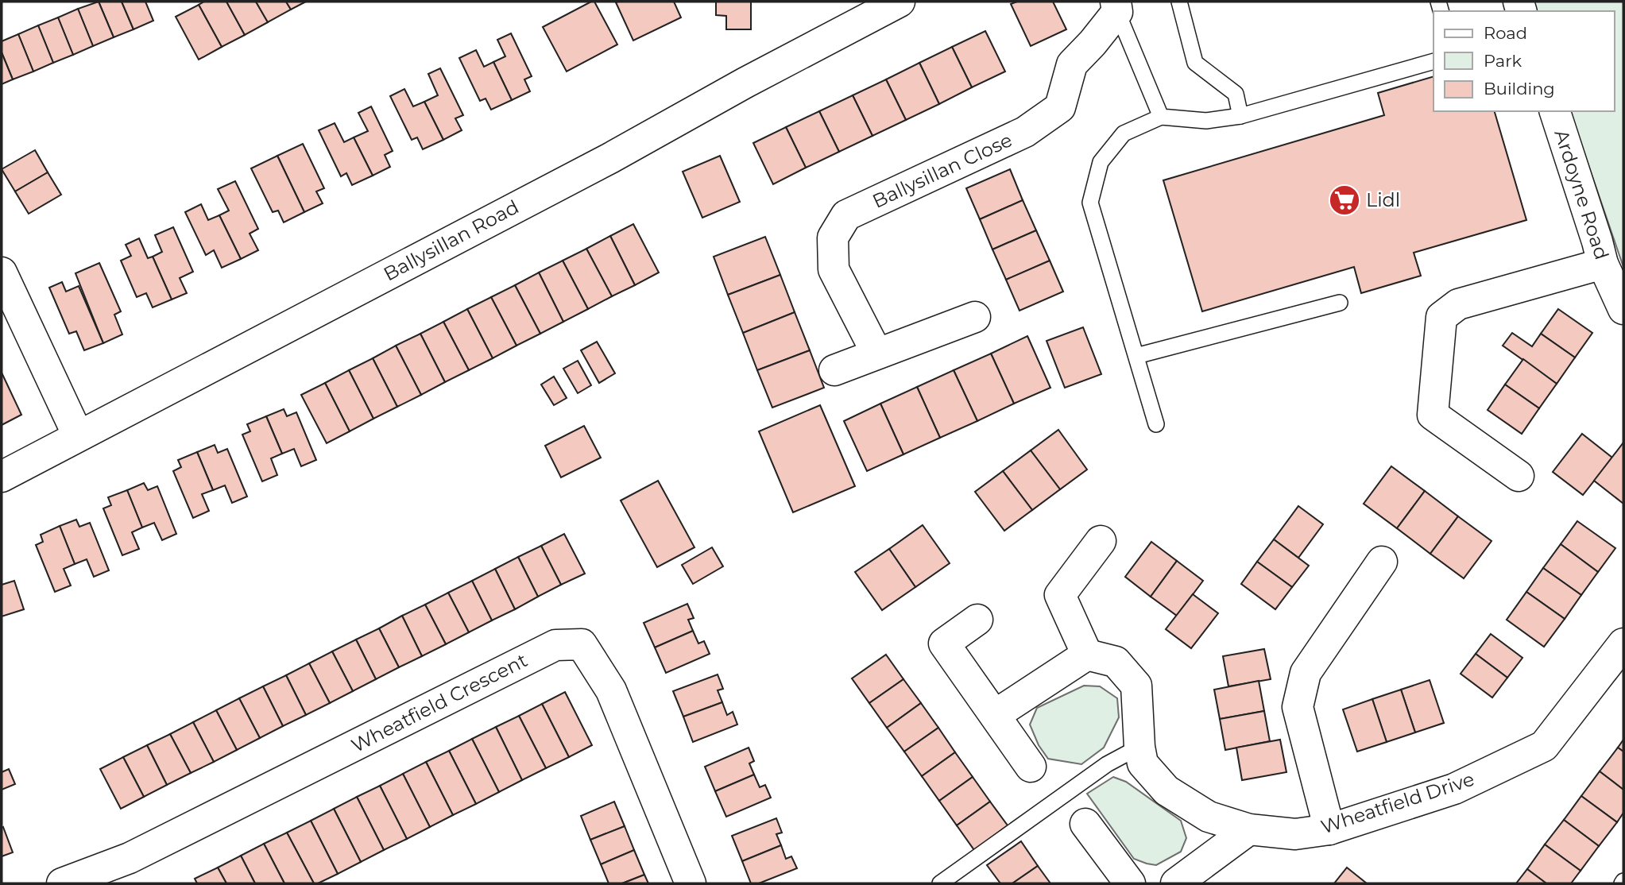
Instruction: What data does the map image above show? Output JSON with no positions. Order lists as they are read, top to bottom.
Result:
{
  "streets": {
    "main road": [
      "Ballysillan Close",
      "Ardoyne Road",
      "Ballysillan Road",
      "Wheatfield Crescent",
      "Wheatfield Drive"
    ]
  },
  "places": {
    "supermarket": ["Lidl"]
  },
  "legend": ["Road", "Park", "Building"]
}
